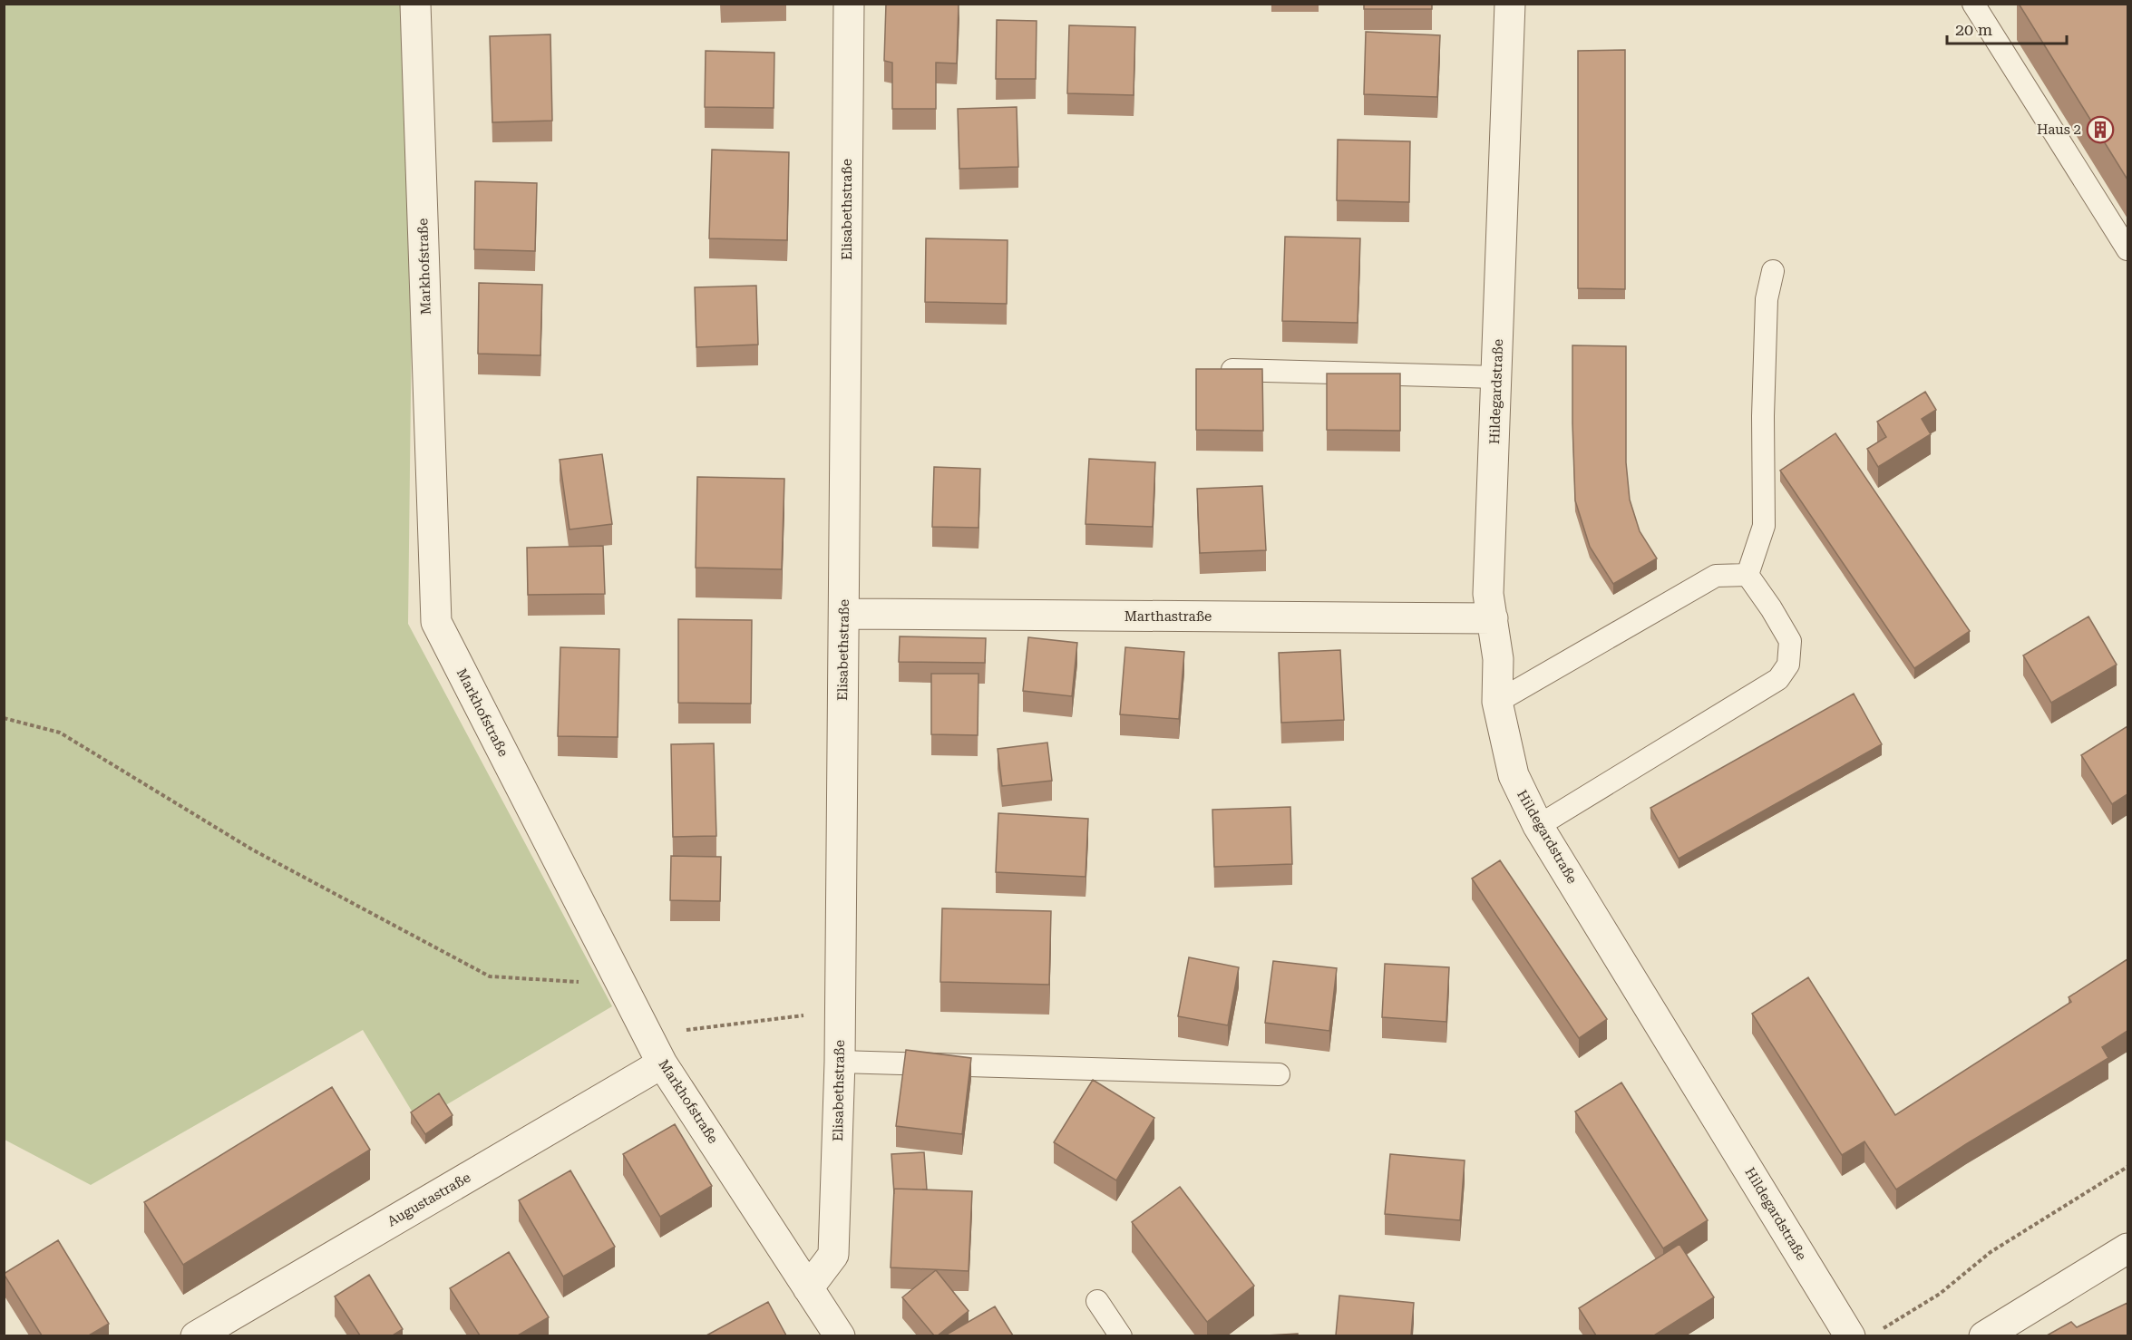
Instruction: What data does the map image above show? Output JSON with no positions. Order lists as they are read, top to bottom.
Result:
{
  "streets": {
    "street": [
      "Elisabethstraße",
      "Markhofstraße",
      "Hildegardstraße",
      "Marthastraße",
      "Augustastraße"
    ]
  },
  "crossings": [
    ["Elisabethstraße", "Markhofstraße"],
    ["Elisabethstraße", "Marthastraße"],
    ["Markhofstraße", "Augustastraße"],
    ["Hildegardstraße", "Marthastraße"]
  ],
  "places": {
    "building": ["Haus 2"]
  },
  "scale_bar": "20 m"
}
